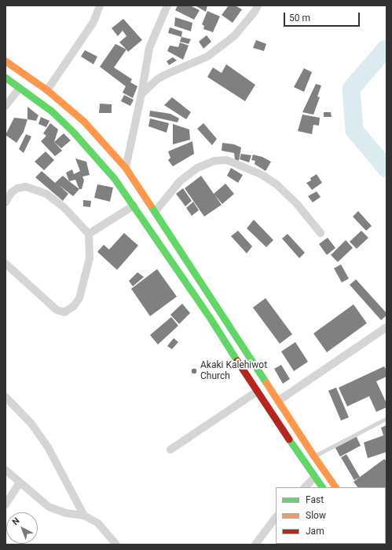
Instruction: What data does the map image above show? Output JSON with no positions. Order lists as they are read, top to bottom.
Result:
{
  "places": ["Akaki Kalehiwot Church"],
  "legend": ["Fast", "Slow", "Jam"],
  "scale_bar": "50 m",
  "north": "top left"
}
